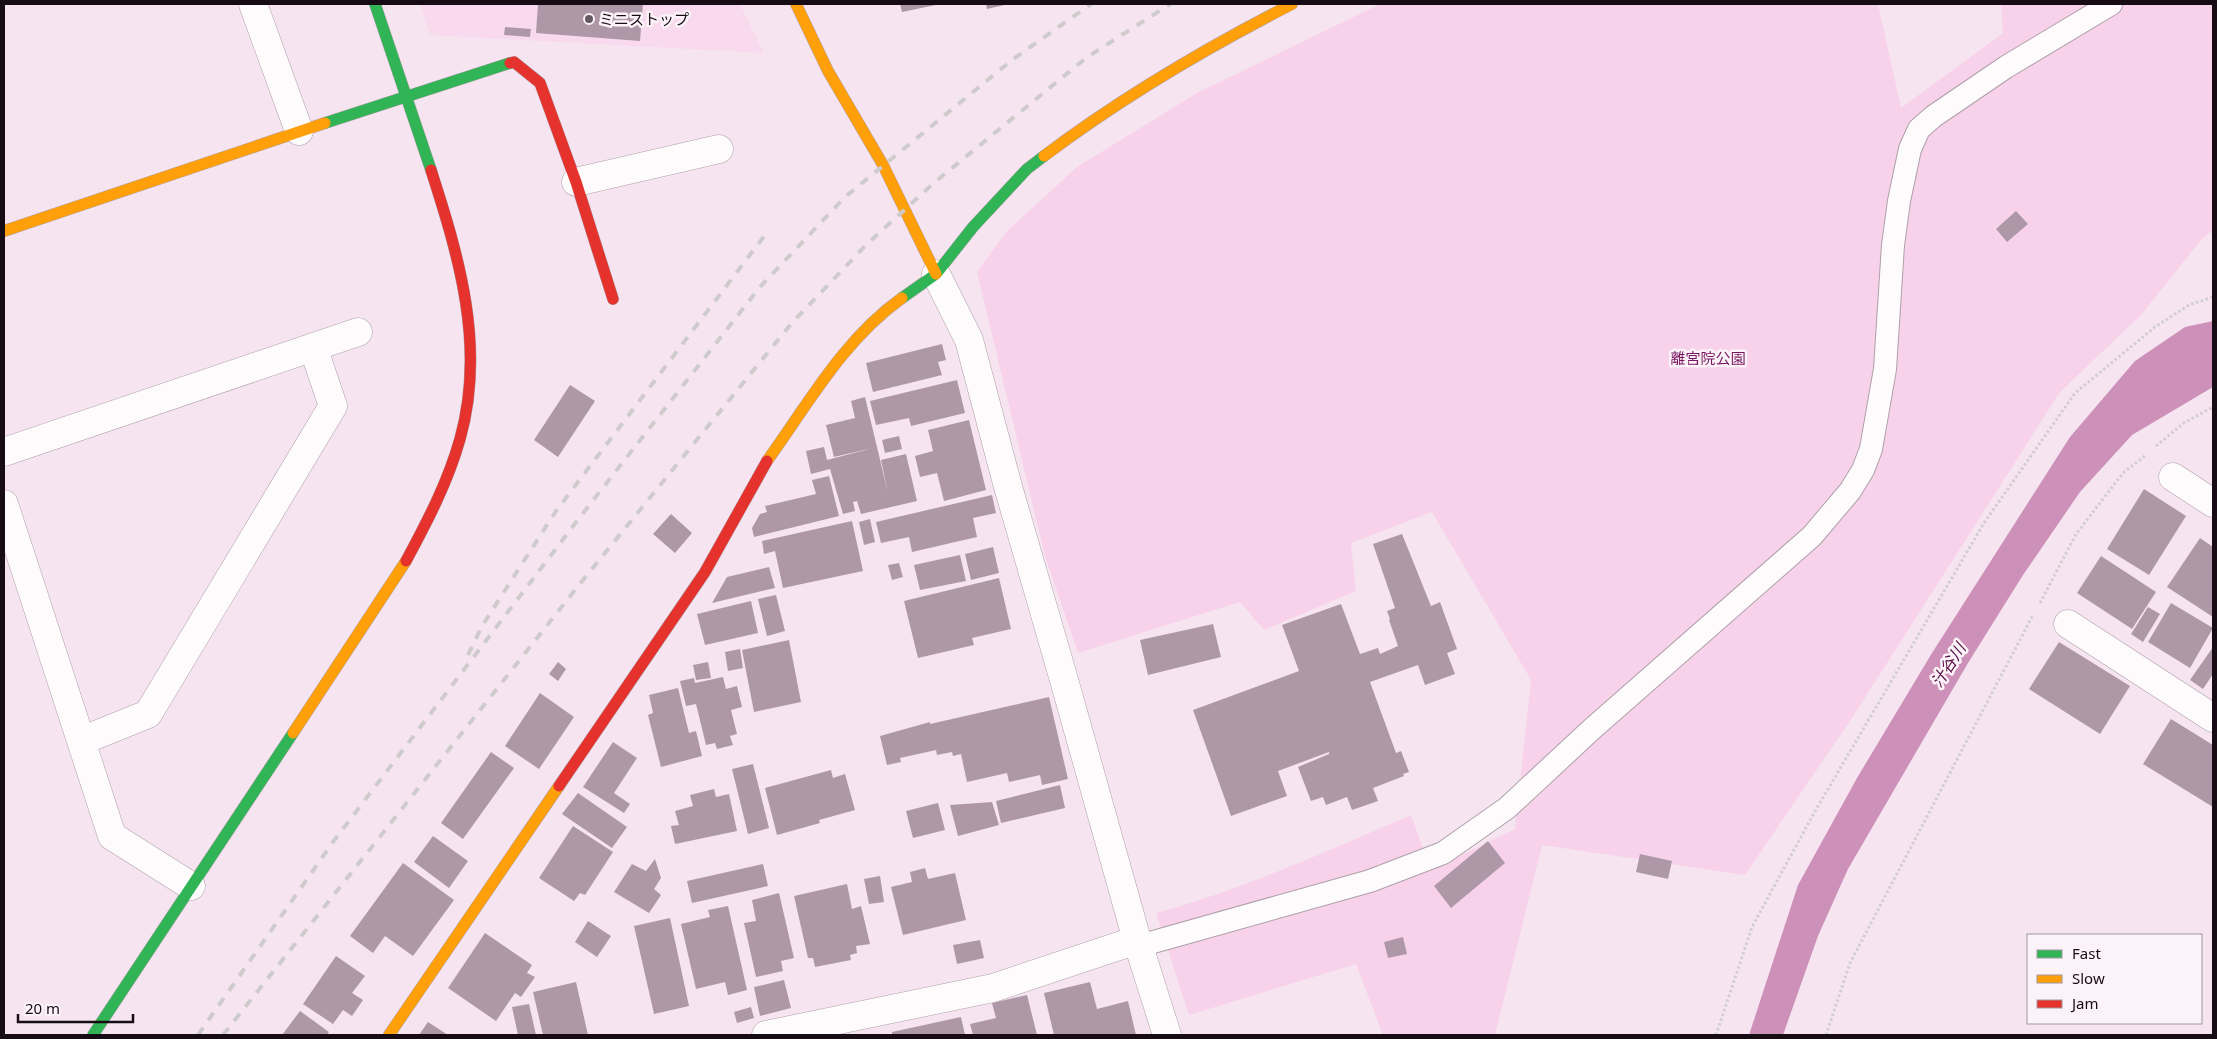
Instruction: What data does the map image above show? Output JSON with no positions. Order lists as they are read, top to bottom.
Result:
{
  "water": ["汁谷川"],
  "parks": ["離宮院公園"],
  "places": ["ミニストップ"],
  "legend": ["Fast", "Slow", "Jam"],
  "scale_bar": "20 m"
}
